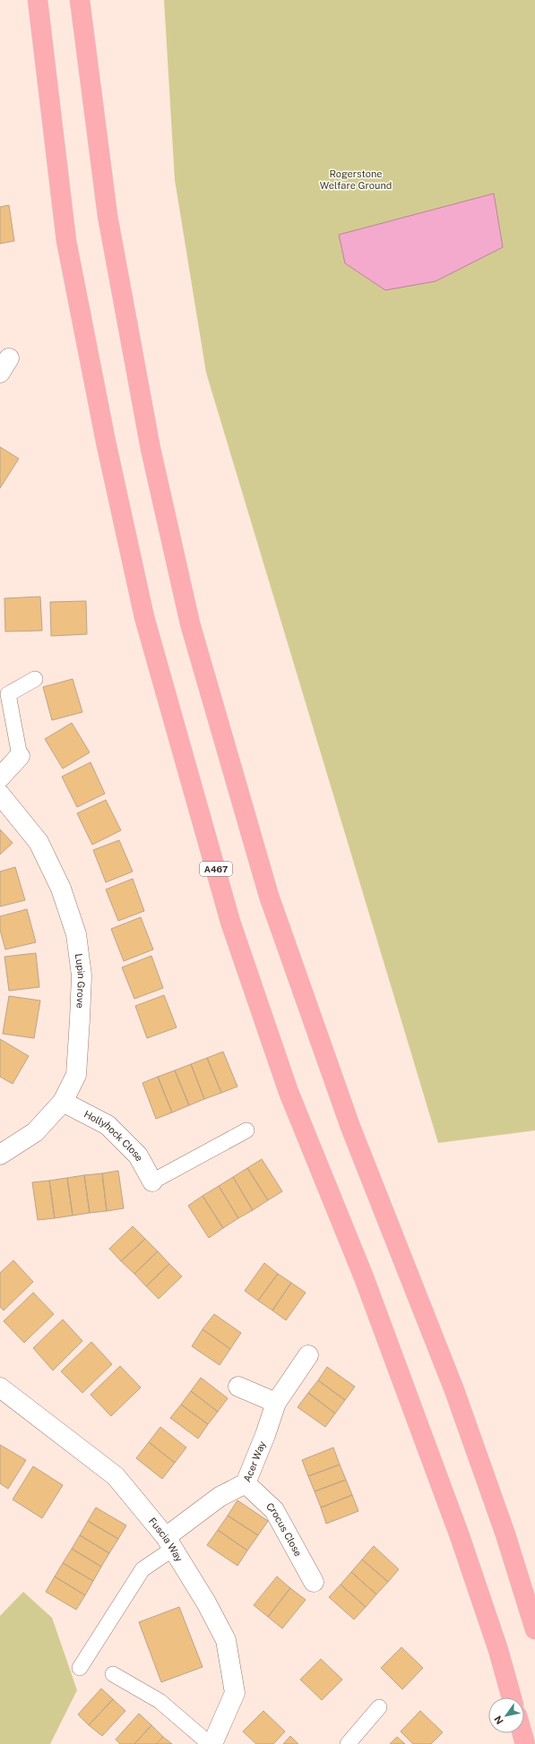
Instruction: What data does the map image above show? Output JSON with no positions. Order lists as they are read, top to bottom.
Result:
{
  "streets": {
    "main road": ["A467"],
    "street": [
      "Lupin Grove",
      "Hollyhock Close",
      "Acer Way",
      "Crocus Close",
      "Fuscia Way"
    ]
  },
  "crossings": [
    ["Lupin Grove", "Hollyhock Close"],
    ["Acer Way", "Crocus Close"],
    ["Acer Way", "Fuscia Way"]
  ],
  "parks": ["Rogerstone Welfare Ground"],
  "north": "bottom left"
}
